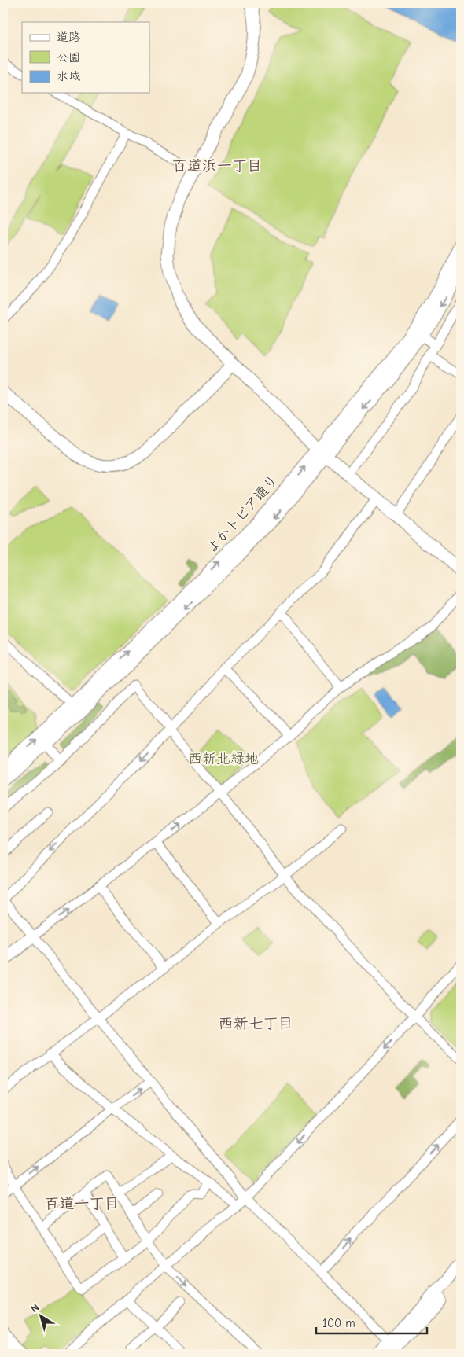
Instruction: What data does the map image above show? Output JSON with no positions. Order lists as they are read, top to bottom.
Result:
{
  "streets": {
    "street": ["よかトピア通り"]
  },
  "districts": ["百道浜一丁目", "西新七丁目", "百道一丁目"],
  "parks": ["西新北緑地"],
  "legend": ["道路", "公園", "水域"],
  "scale_bar": "100 m",
  "north": "top left"
}
